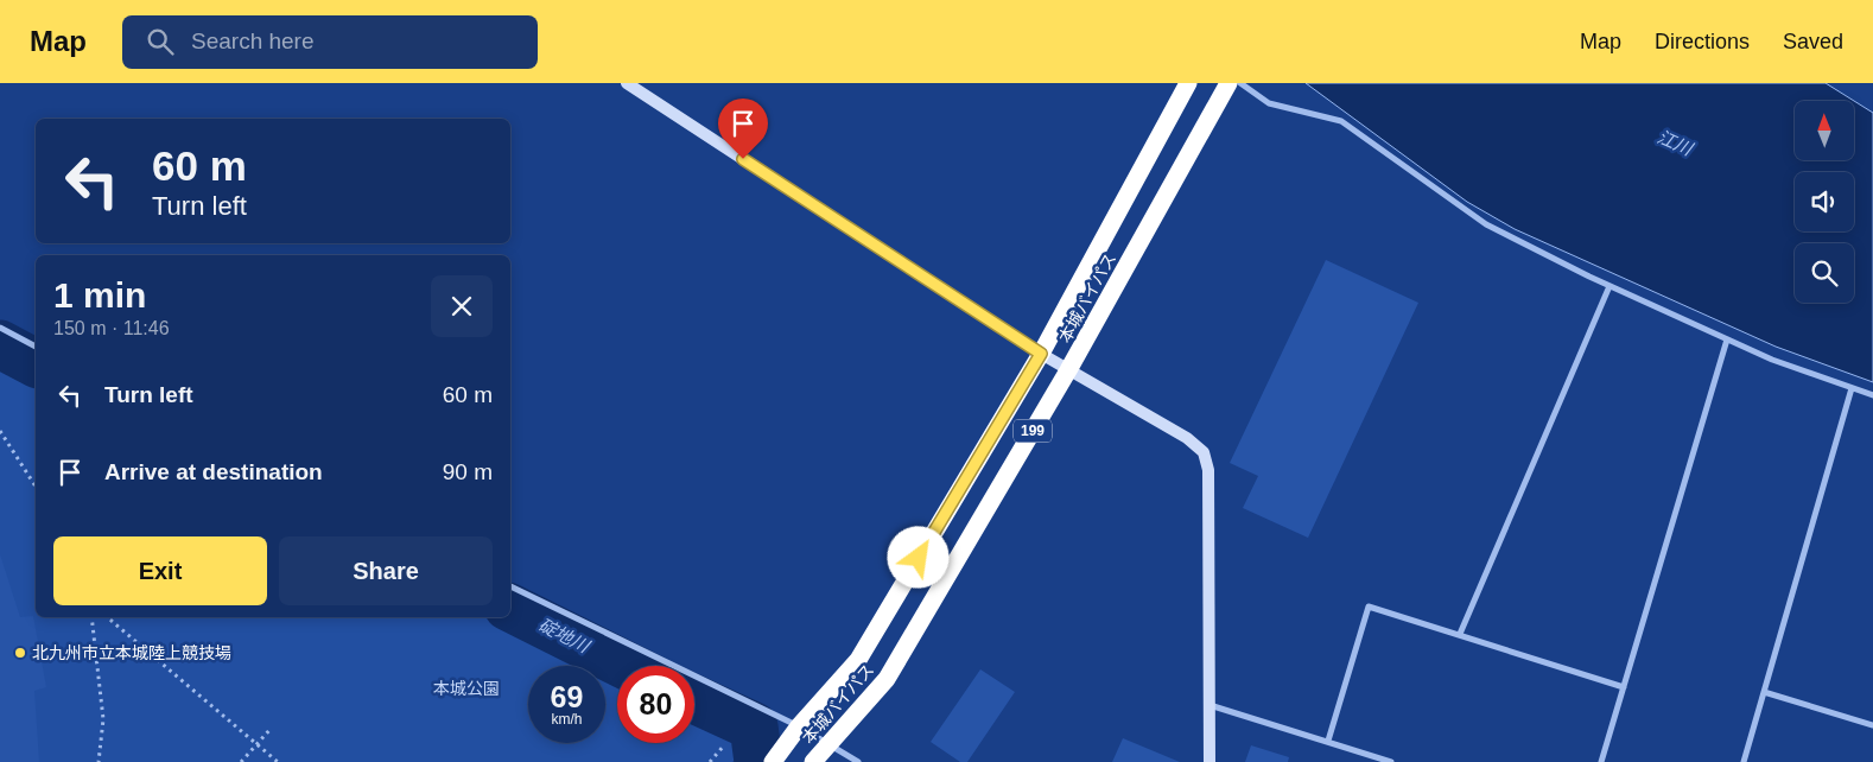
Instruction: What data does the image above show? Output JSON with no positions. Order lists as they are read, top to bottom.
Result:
{
  "streets": {
    "highway": ["本城バイパス", "199"]
  },
  "water": ["江川", "碇地川"],
  "parks": ["本城公園"],
  "places": ["北九州市立本城陸上競技場"],
  "north": "top",
  "page": {
    "header": "Map",
    "search": "Search here",
    "nav": ["Map", "Directions", "Saved"],
    "turn": ["60 m", "Turn left"],
    "heading": ["1 min", "150 m · 11:46"],
    "list": [
      {
        "name": "Turn left",
        "value": "60 m"
      },
      {
        "name": "Arrive at destination",
        "value": "90 m"
      }
    ],
    "buttons": ["Exit", "Share"],
    "speed": "69 km/h",
    "limit": "80"
  }
}
